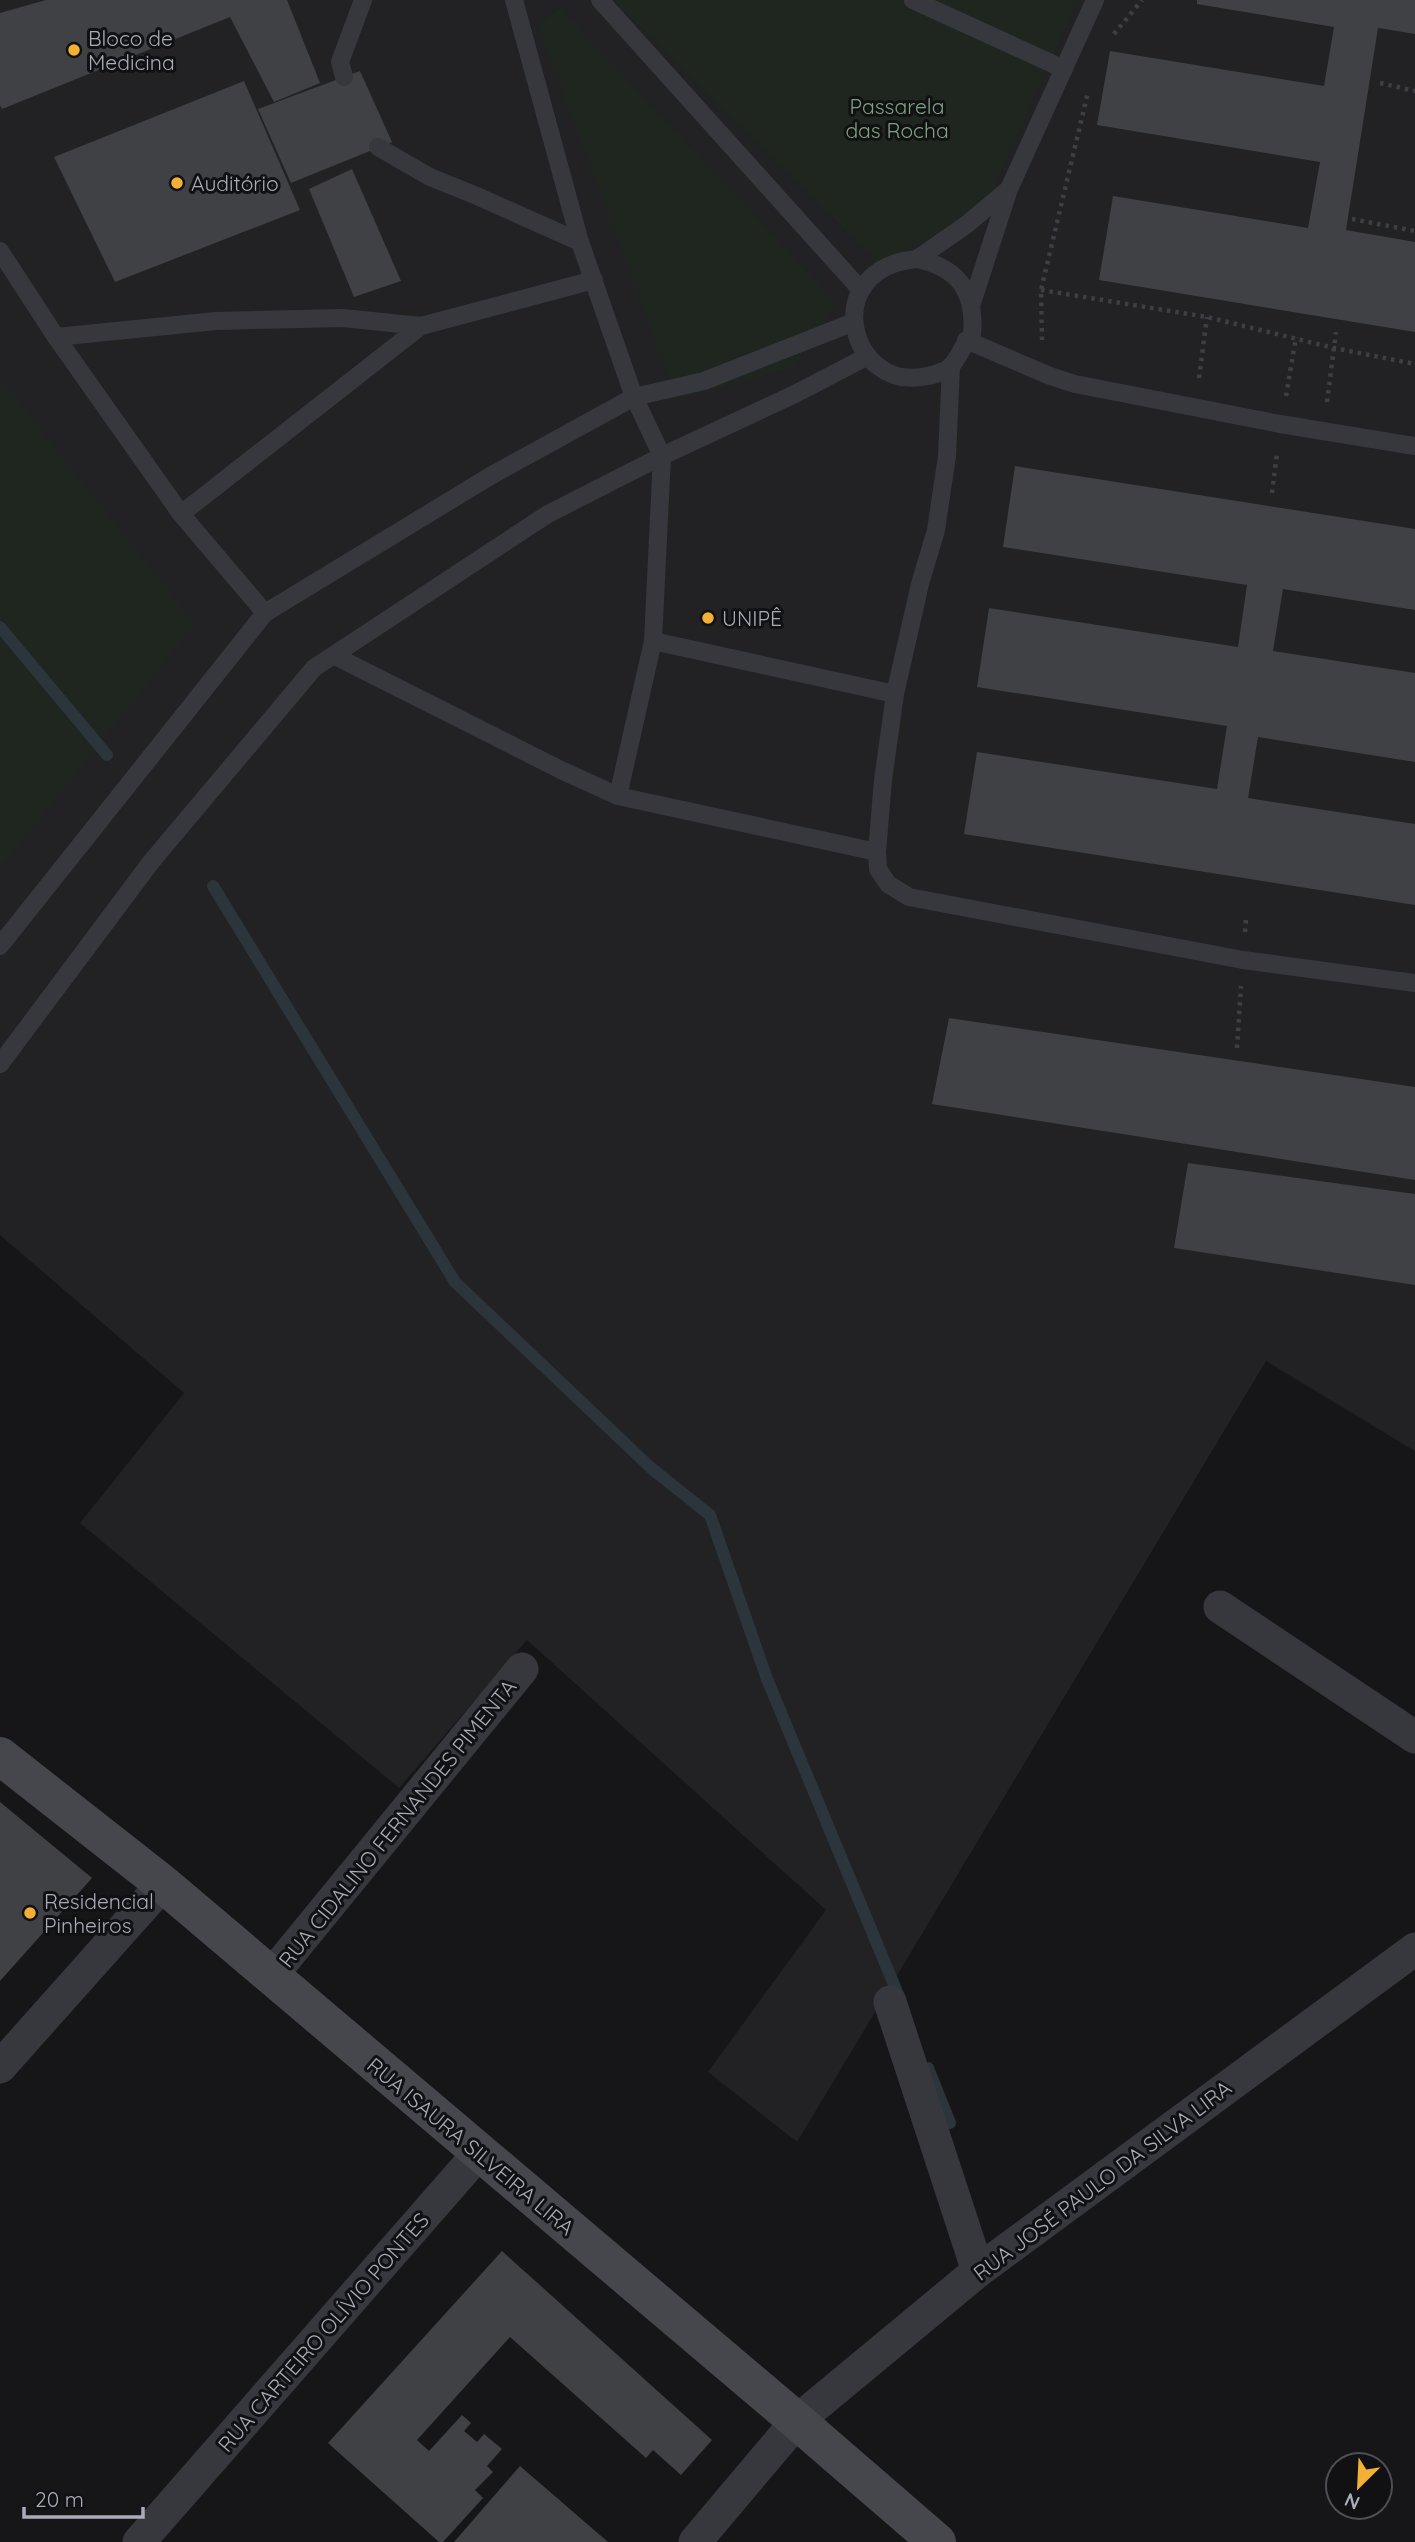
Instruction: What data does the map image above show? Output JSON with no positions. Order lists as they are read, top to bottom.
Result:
{
  "streets": {
    "main road": ["RUA ISAURA SILVEIRA LIRA"],
    "street": ["RUA CIDALINO FERNANDES PIMENTA", "RUA JOSÉ PAULO DA SILVA LIRA", "RUA CARTEIRO OLÍVIO PONTES"]
  },
  "crossings": [
    ["RUA CIDALINO FERNANDES PIMENTA", "RUA ISAURA SILVEIRA LIRA"],
    ["RUA ISAURA SILVEIRA LIRA", "RUA JOSÉ PAULO DA SILVA LIRA"],
    ["RUA ISAURA SILVEIRA LIRA", "RUA CARTEIRO OLÍVIO PONTES"]
  ],
  "parks": ["Passarela das Rocha"],
  "places": [
    "Bloco de Medicina",
    "Auditório",
    "UNIPÊ",
    "Residencial Pinheiros"
  ],
  "scale_bar": "20 m",
  "north": "bottom left"
}
